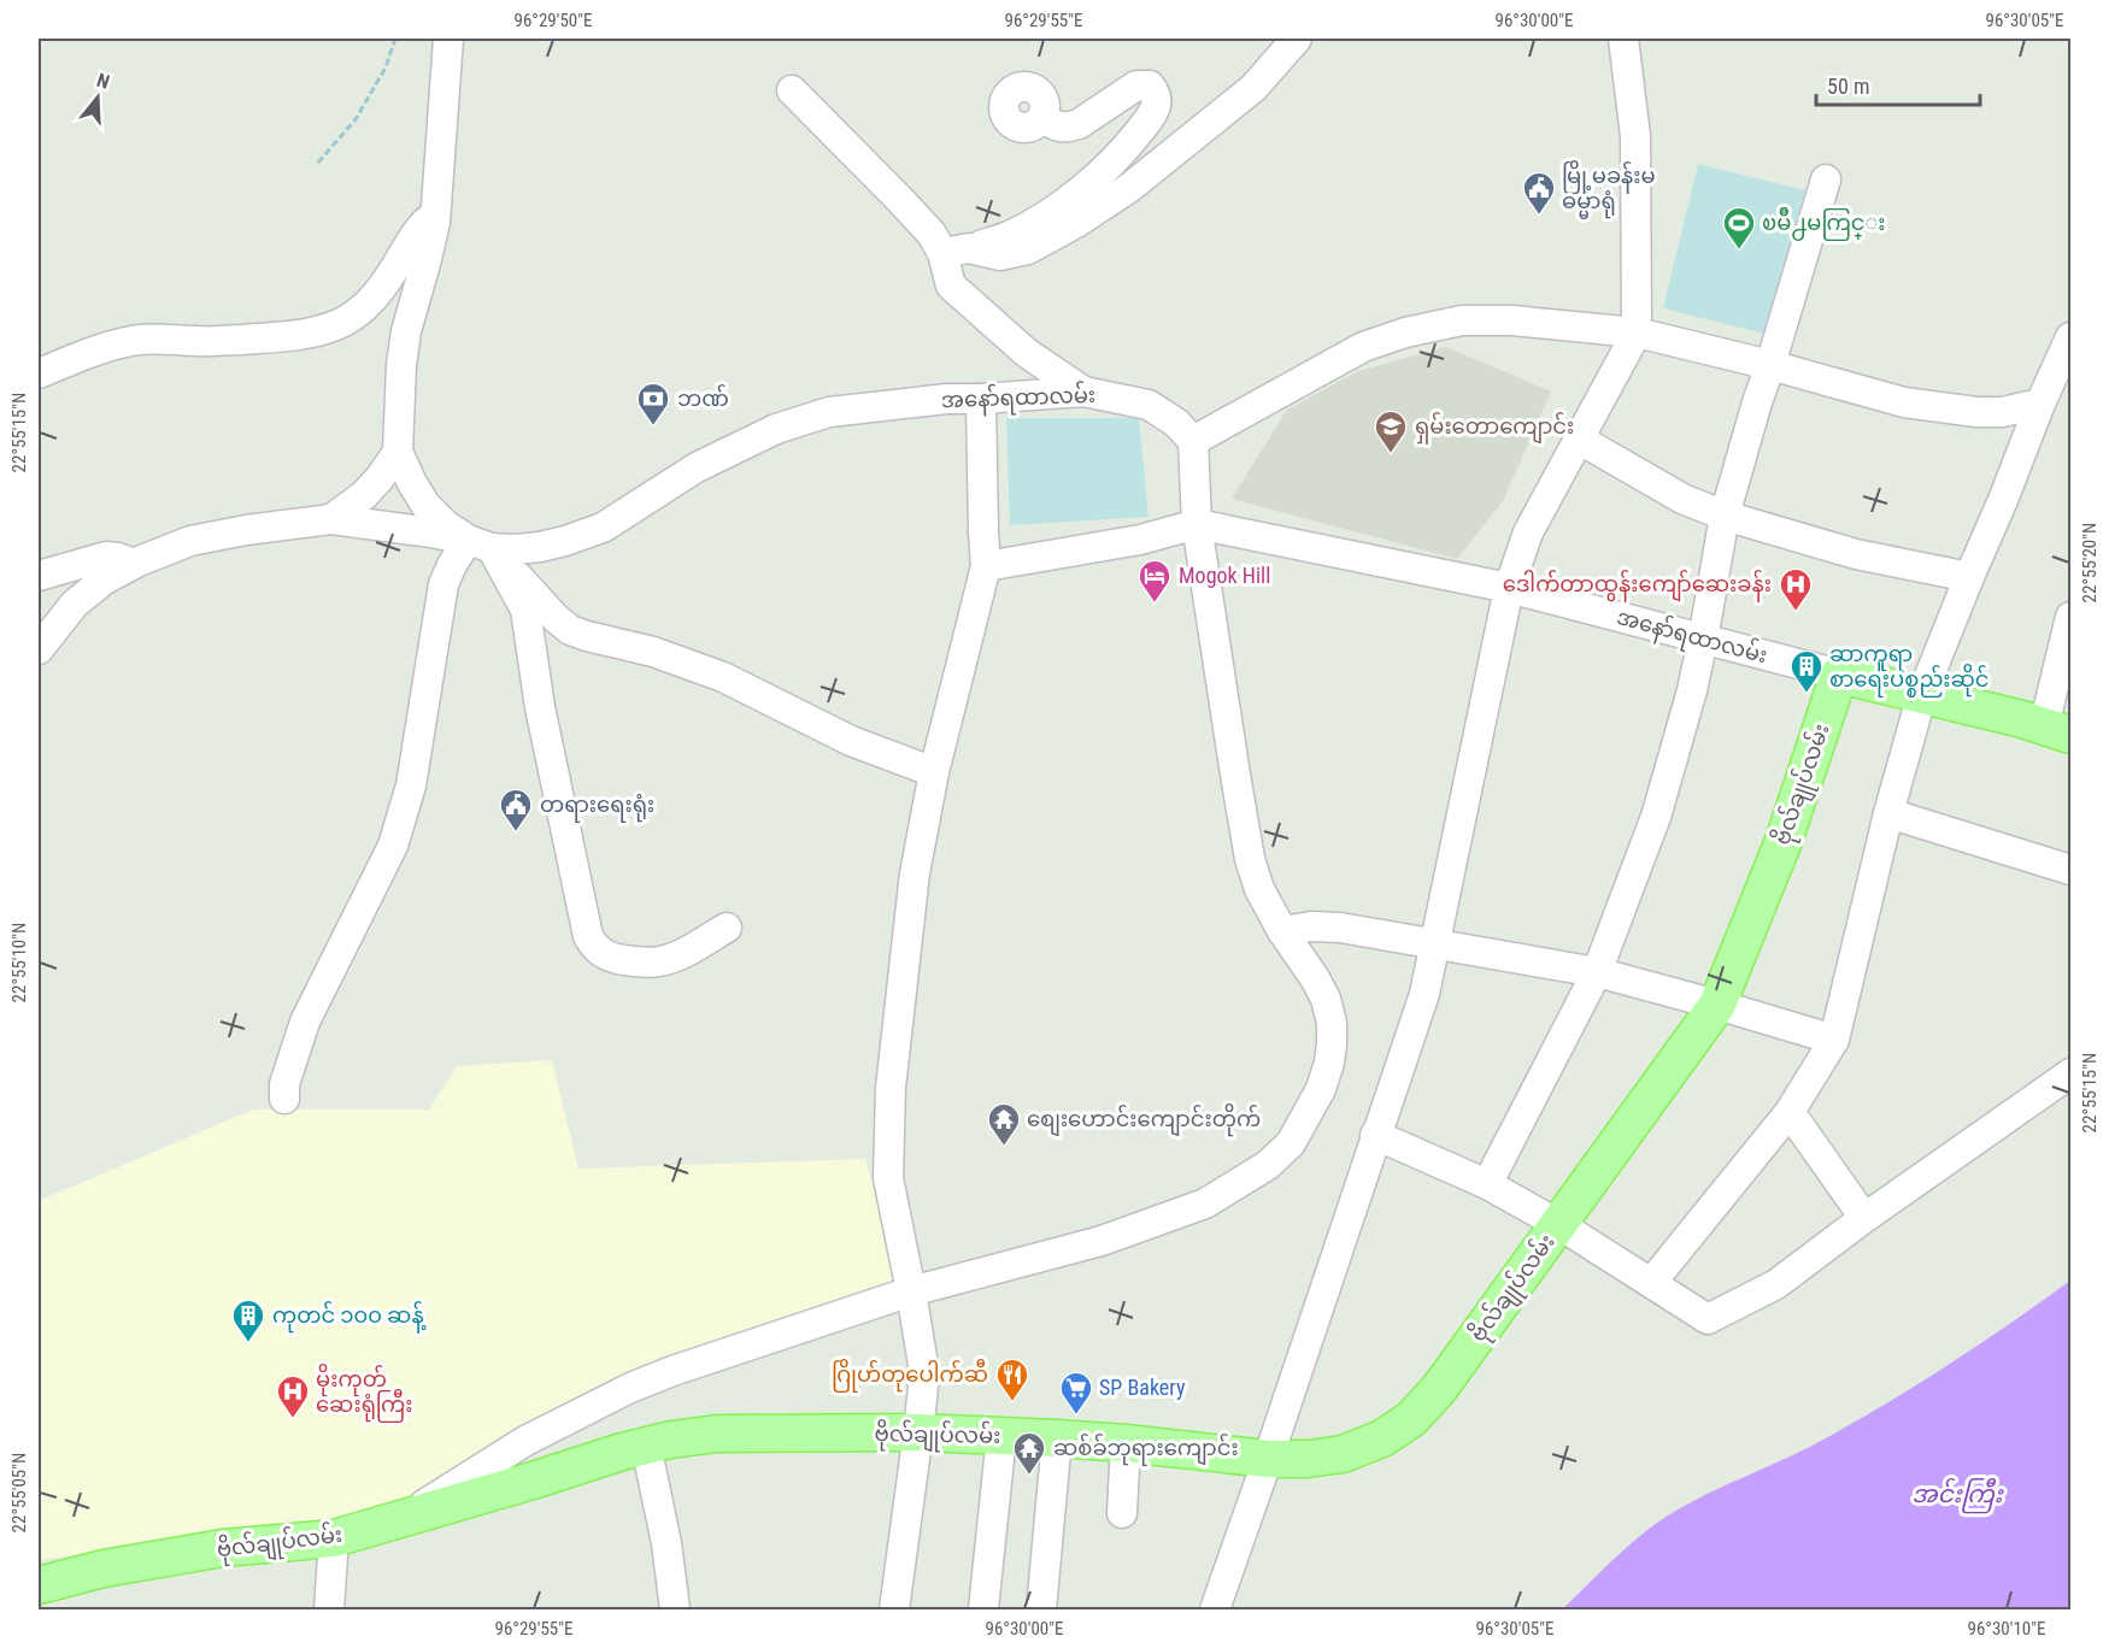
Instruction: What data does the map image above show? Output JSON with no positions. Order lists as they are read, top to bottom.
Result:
{
  "streets": {
    "main road": ["ဗိုလ်‌ချုပ်‌လမ်း"],
    "street": ["အ‌နော်‌ရထာလမ်း"]
  },
  "crossings": [
    ["အ‌နော်‌ရထာလမ်း", "ဗိုလ်‌ချုပ်‌လမ်း"]
  ],
  "water": ["အင်းကြီး"],
  "places": {
    "public building": ["မြို့မခန်းမ ဓမ္မာရုံ", "တရားရေးရုံး"],
    "sports": ["ၿမိဳ႕မကြင္း"],
    "bank": ["ဘဏ်"],
    "school or university": ["ရှမ်းတောကျောင်း"],
    "hotel": ["Mogok Hill"],
    "hospital": ["ဒေါက်တာထွန်းကျော်ဆေးခန်း", "မိုးကုတ်‌ ‌ဆေးရုံကြီး"],
    "building": ["ဆာကူရာ စာရေးပစ္စည်းဆိုင်", "ကုတင် ၁၀၀ ဆန့်"],
    "temple": ["စျေးဟောင်းကျောင်းတိုက်", "ဆစ်ခ်ဘုရားကျောင်း"],
    "restaurant": ["ဂြိုဟ်တုပေါက်ဆီ"],
    "supermarket": ["SP Bakery"]
  },
  "scale_bar": "50 m",
  "north": "top",
  "coordinates": [
    "96°29'50\"E",
    "96°29'55\"E",
    "96°30'00\"E",
    "96°30'05\"E",
    "22°55'15\"N",
    "22°55'20\"N",
    "22°55'10\"N",
    "22°55'05\"N",
    "96°30'10\"E"
  ]
}
